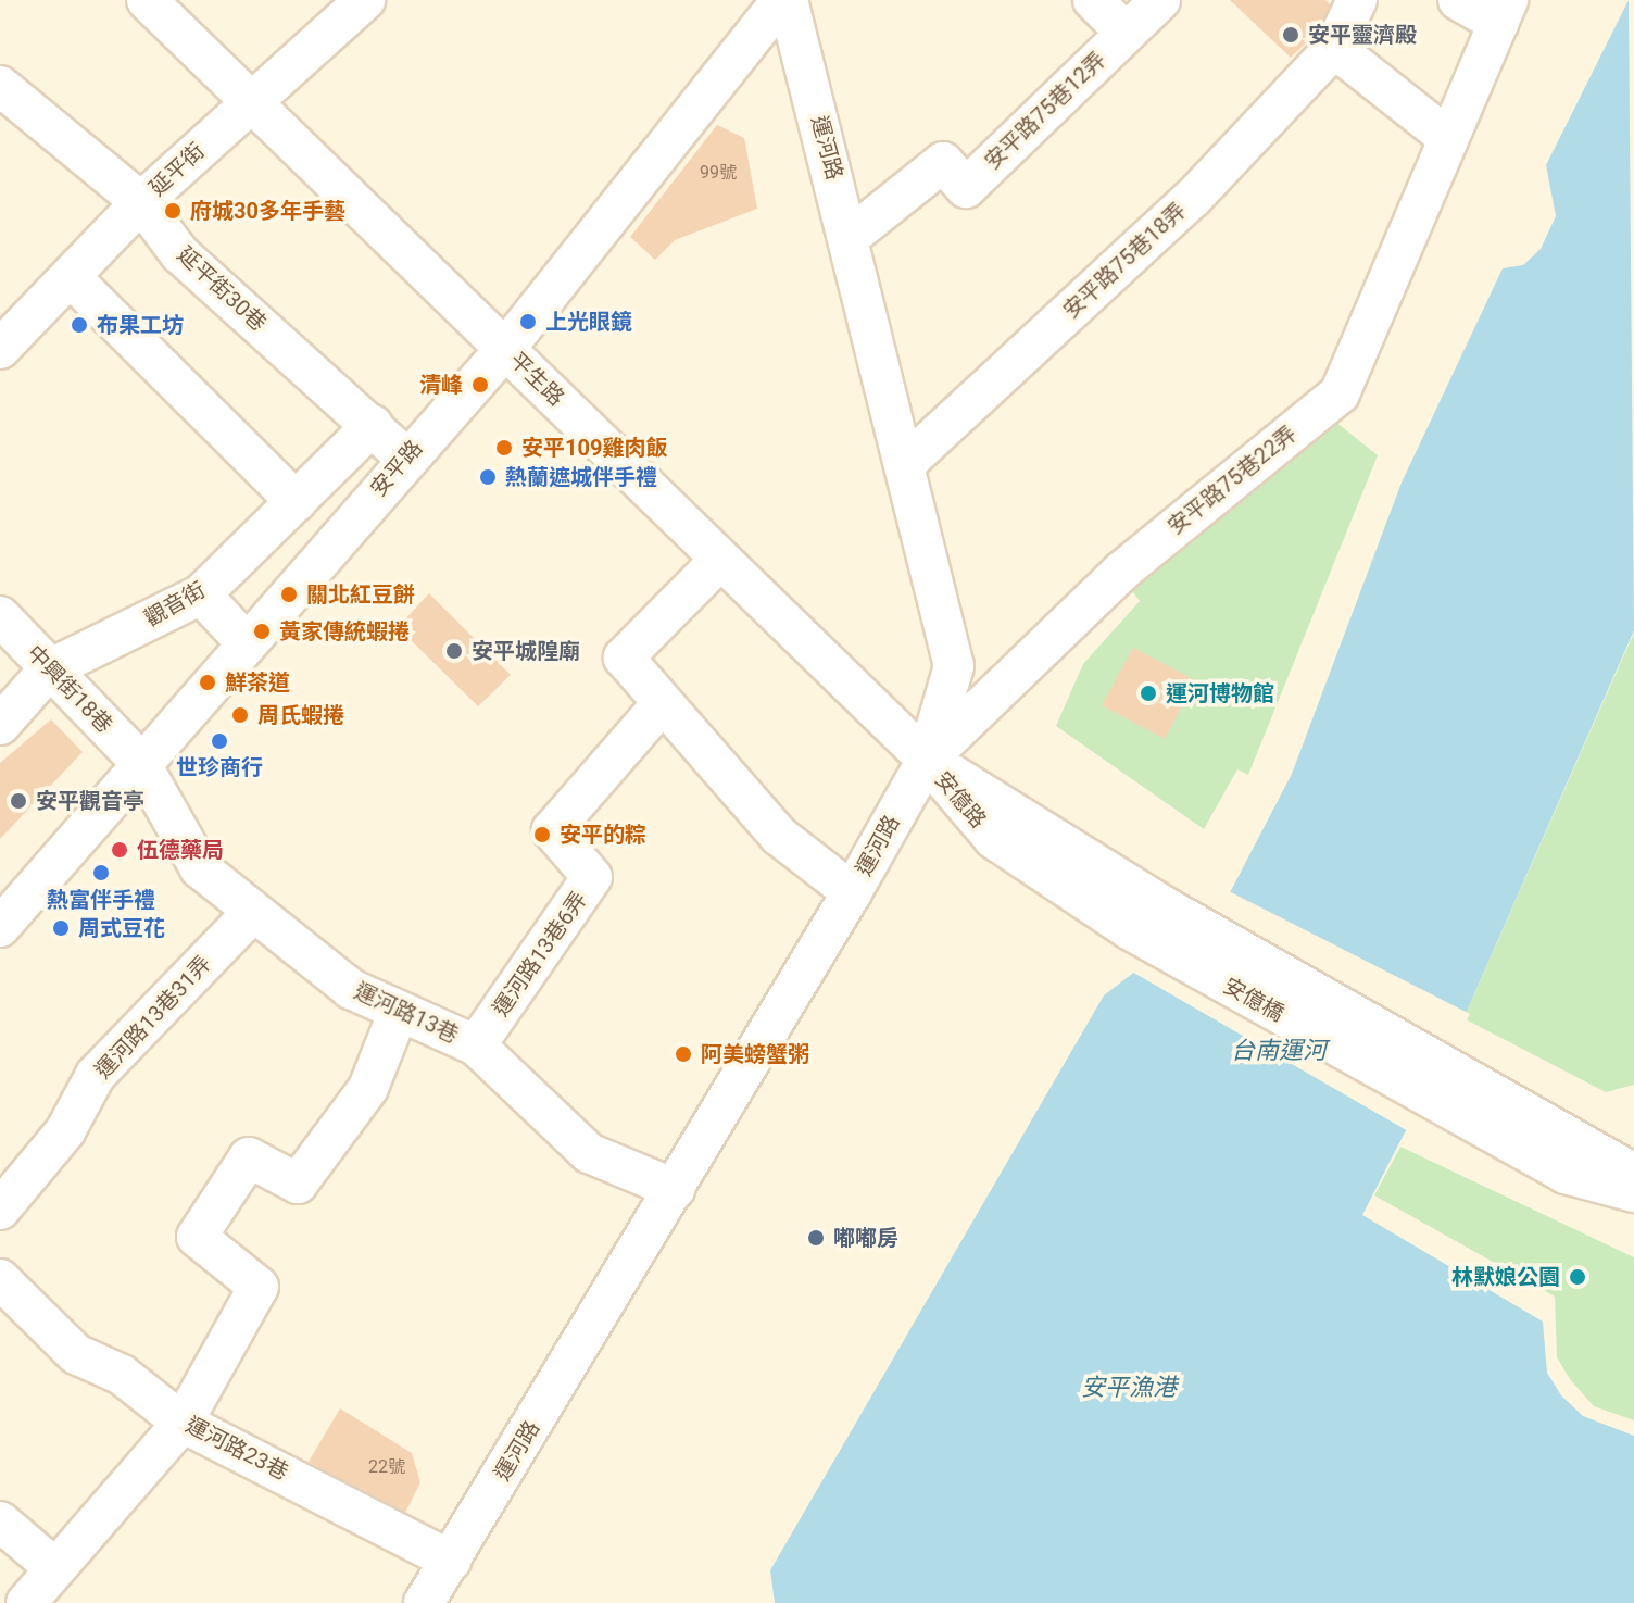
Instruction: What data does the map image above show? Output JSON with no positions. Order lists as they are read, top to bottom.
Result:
{
  "streets": {
    "street": [
      "安平路75巷12弄",
      "運河路",
      "延平街",
      "安平路75巷18弄",
      "延平街30巷",
      "平生路",
      "安平路",
      "安平路75巷22弄",
      "觀音街",
      "中興街18巷",
      "安億路",
      "運河路13巷6弄",
      "安億橋",
      "運河路13巷",
      "運河路13巷31弄",
      "運河路23巷"
    ]
  },
  "crossings": [
    ["安平路75巷12弄", "運河路"],
    ["運河路", "安平路75巷18弄"],
    ["運河路", "平生路"],
    ["運河路", "安平路"],
    ["運河路", "安平路75巷22弄"],
    ["運河路", "安億路"],
    ["運河路", "運河路13巷"],
    ["運河路", "運河路23巷"],
    ["延平街", "延平街30巷"],
    ["延平街", "平生路"],
    ["延平街30巷", "安平路"],
    ["延平街30巷", "觀音街"],
    ["平生路", "安平路"],
    ["平生路", "安平路75巷22弄"],
    ["平生路", "安億路"],
    ["安平路", "中興街18巷"],
    ["安平路", "運河路13巷"],
    ["安平路75巷22弄", "安億路"],
    ["觀音街", "中興街18巷"],
    ["中興街18巷", "運河路13巷"],
    ["安億路", "安億橋"],
    ["運河路13巷6弄", "運河路13巷"],
    ["運河路13巷", "運河路13巷31弄"]
  ],
  "water": ["台南運河", "安平漁港"],
  "places": [
    "安平靈濟殿",
    "府城30多年手藝",
    "上光眼鏡",
    "布果工坊",
    "清峰",
    "安平109雞肉飯",
    "熱蘭遮城伴手禮",
    "關北紅豆餅",
    "黃家傳統蝦捲",
    "安平城隍廟",
    "鮮茶道",
    "運河博物館",
    "周氏蝦捲",
    "世珍商行",
    "安平觀音亭",
    "安平的粽",
    "伍德藥局",
    "熱富伴手禮",
    "周式豆花",
    "阿美螃蟹粥",
    "嘟嘟房",
    "林默娘公園"
  ],
  "house_numbers": ["99號", "22號"]
}
